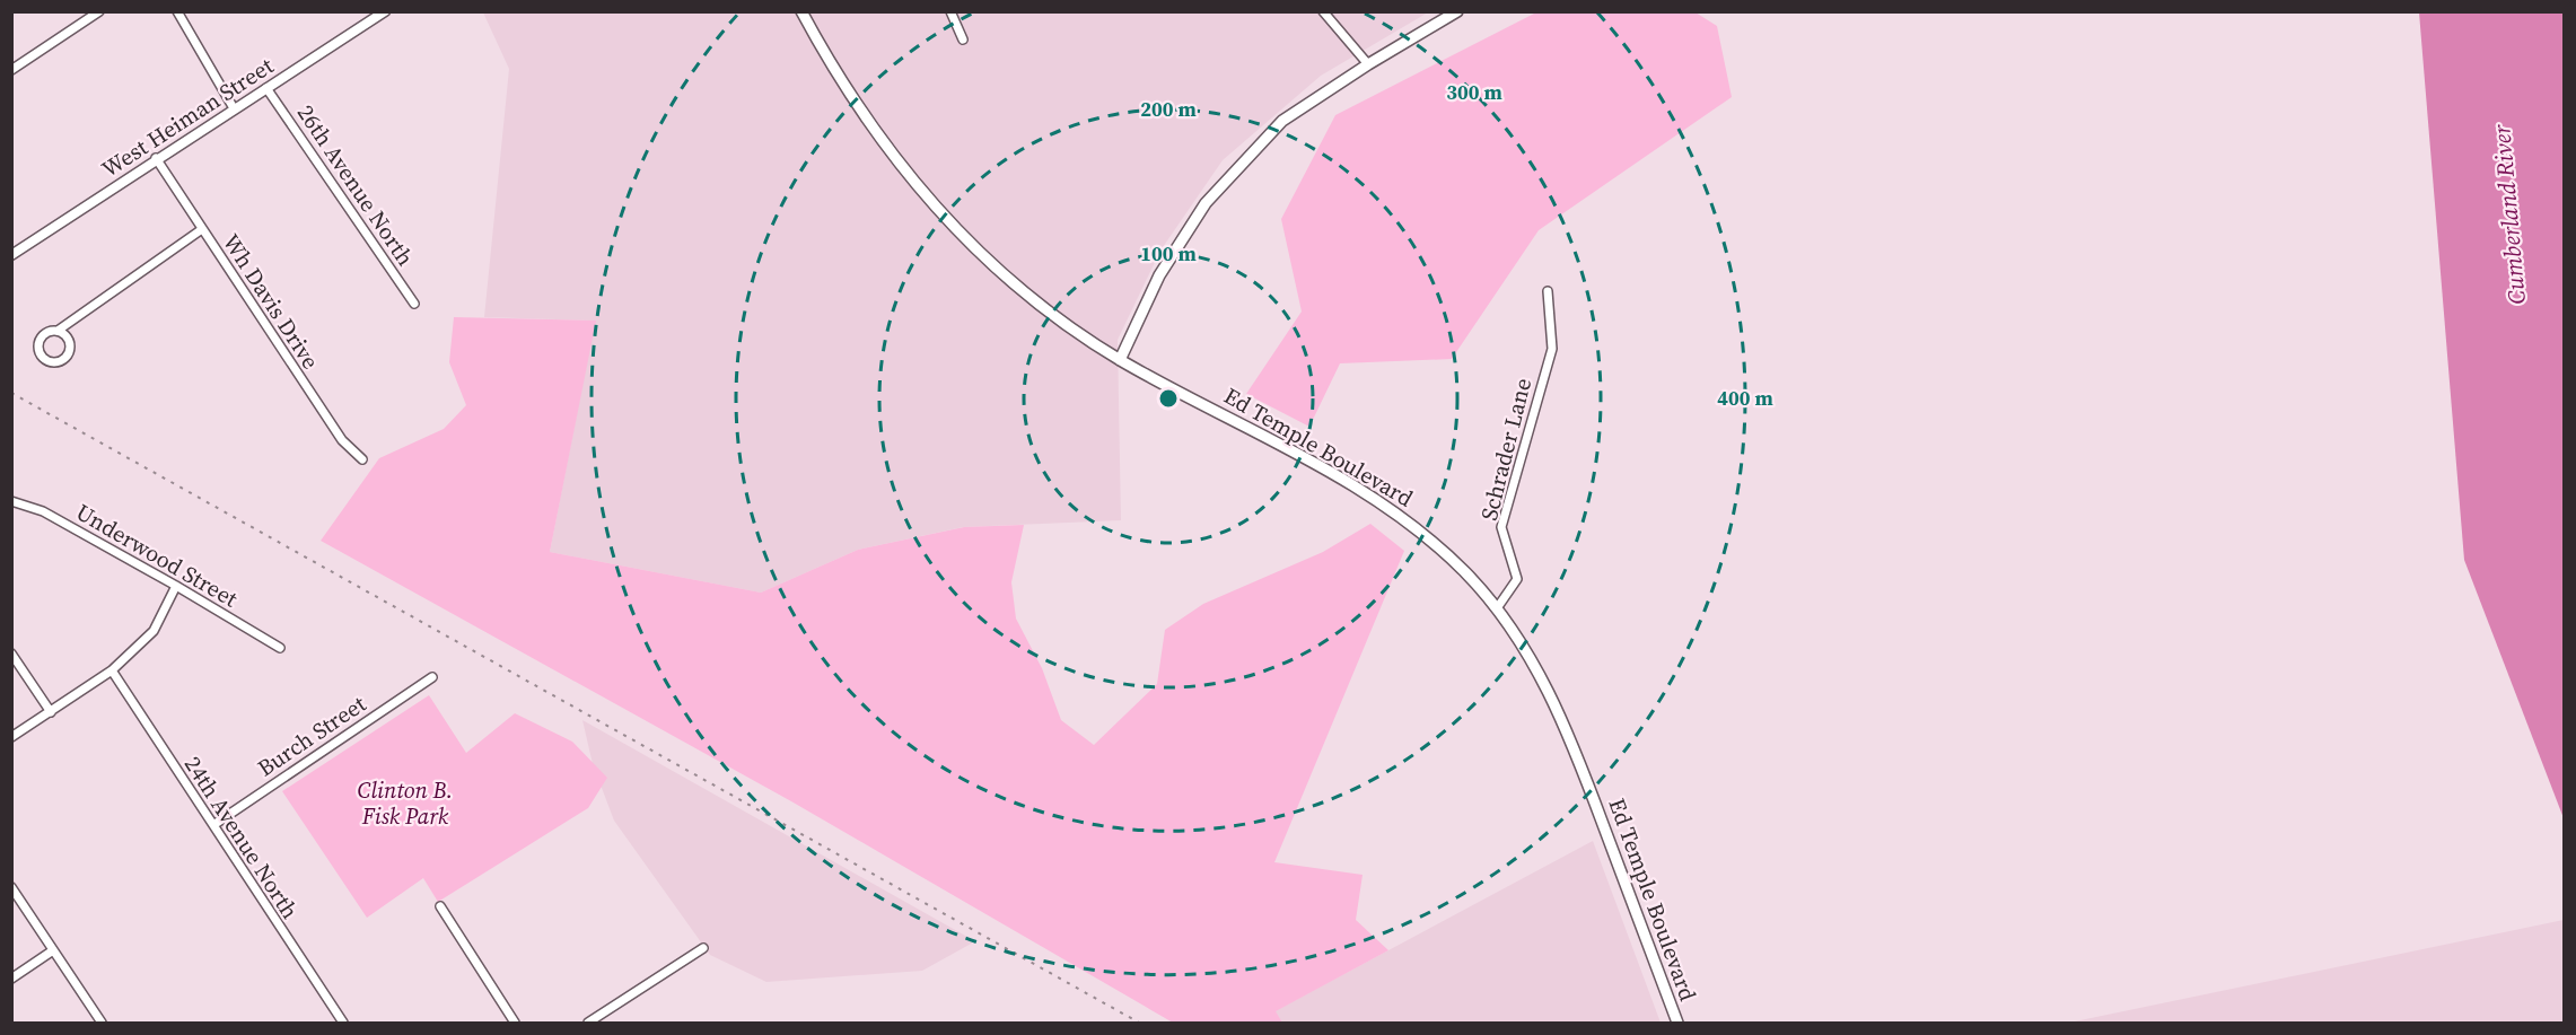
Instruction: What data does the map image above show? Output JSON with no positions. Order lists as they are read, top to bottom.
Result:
{
  "streets": {
    "main road": ["Ed Temple Boulevard"],
    "street": [
      "West Heiman Street",
      "26th Avenue North",
      "Wh Davis Drive",
      "Schrader Lane",
      "Underwood Street",
      "Burch Street",
      "24th Avenue North"
    ]
  },
  "crossings": [
    ["West Heiman Street", "26th Avenue North"],
    ["West Heiman Street", "Wh Davis Drive"],
    ["Ed Temple Boulevard", "Schrader Lane"],
    ["Burch Street", "24th Avenue North"]
  ],
  "water": ["Cumberland River"],
  "parks": ["Clinton B. Fisk Park"],
  "rings": [
    "300 m",
    "200 m",
    "100 m",
    "400 m"
  ]
}
